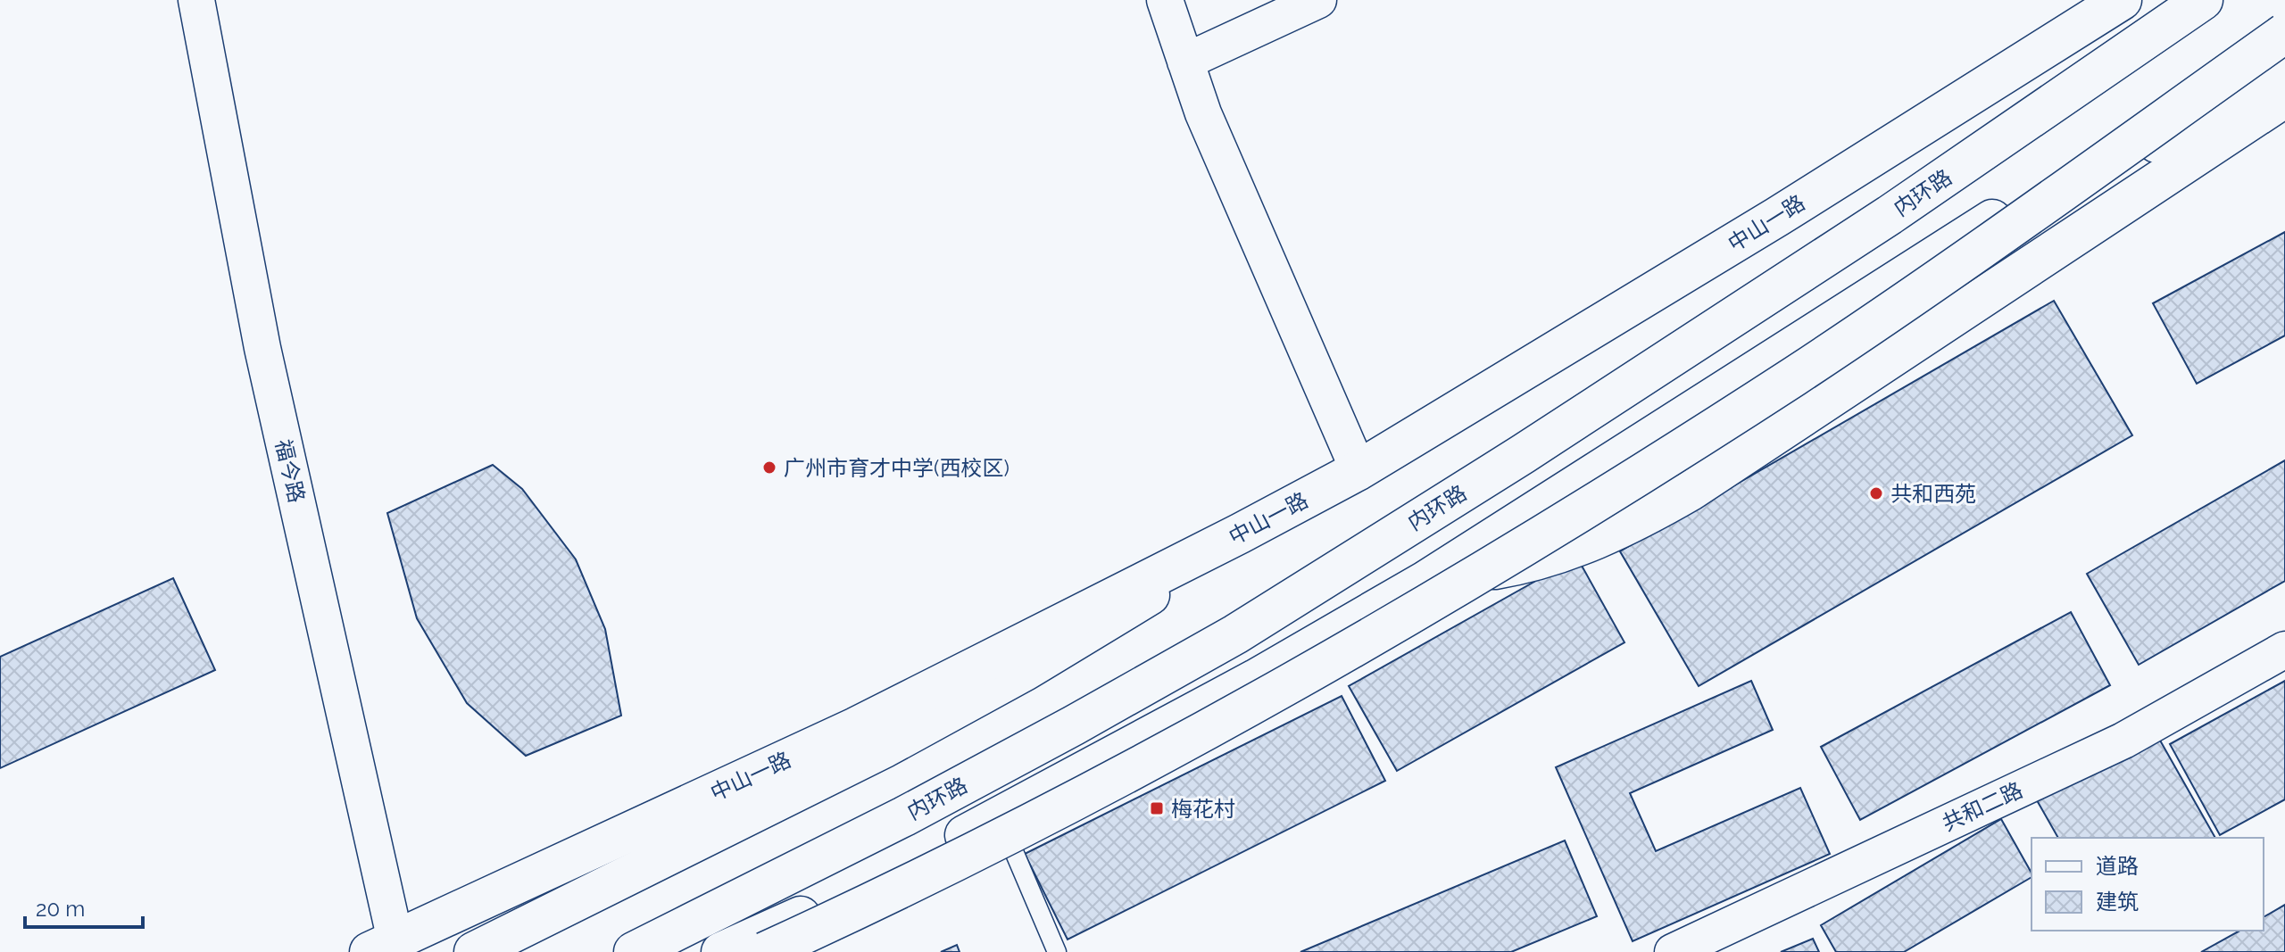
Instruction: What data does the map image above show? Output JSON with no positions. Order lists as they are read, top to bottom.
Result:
{
  "streets": {
    "main road": ["内环路", "中山一路"],
    "street": ["福今路", "共和二路"]
  },
  "crossings": [
    ["中山一路", "福今路"]
  ],
  "places": {
    "other": ["广州市育才中学(西校区)", "共和西苑"],
    "transit": ["梅花村"]
  },
  "legend": ["道路", "建筑"],
  "scale_bar": "20 m"
}
